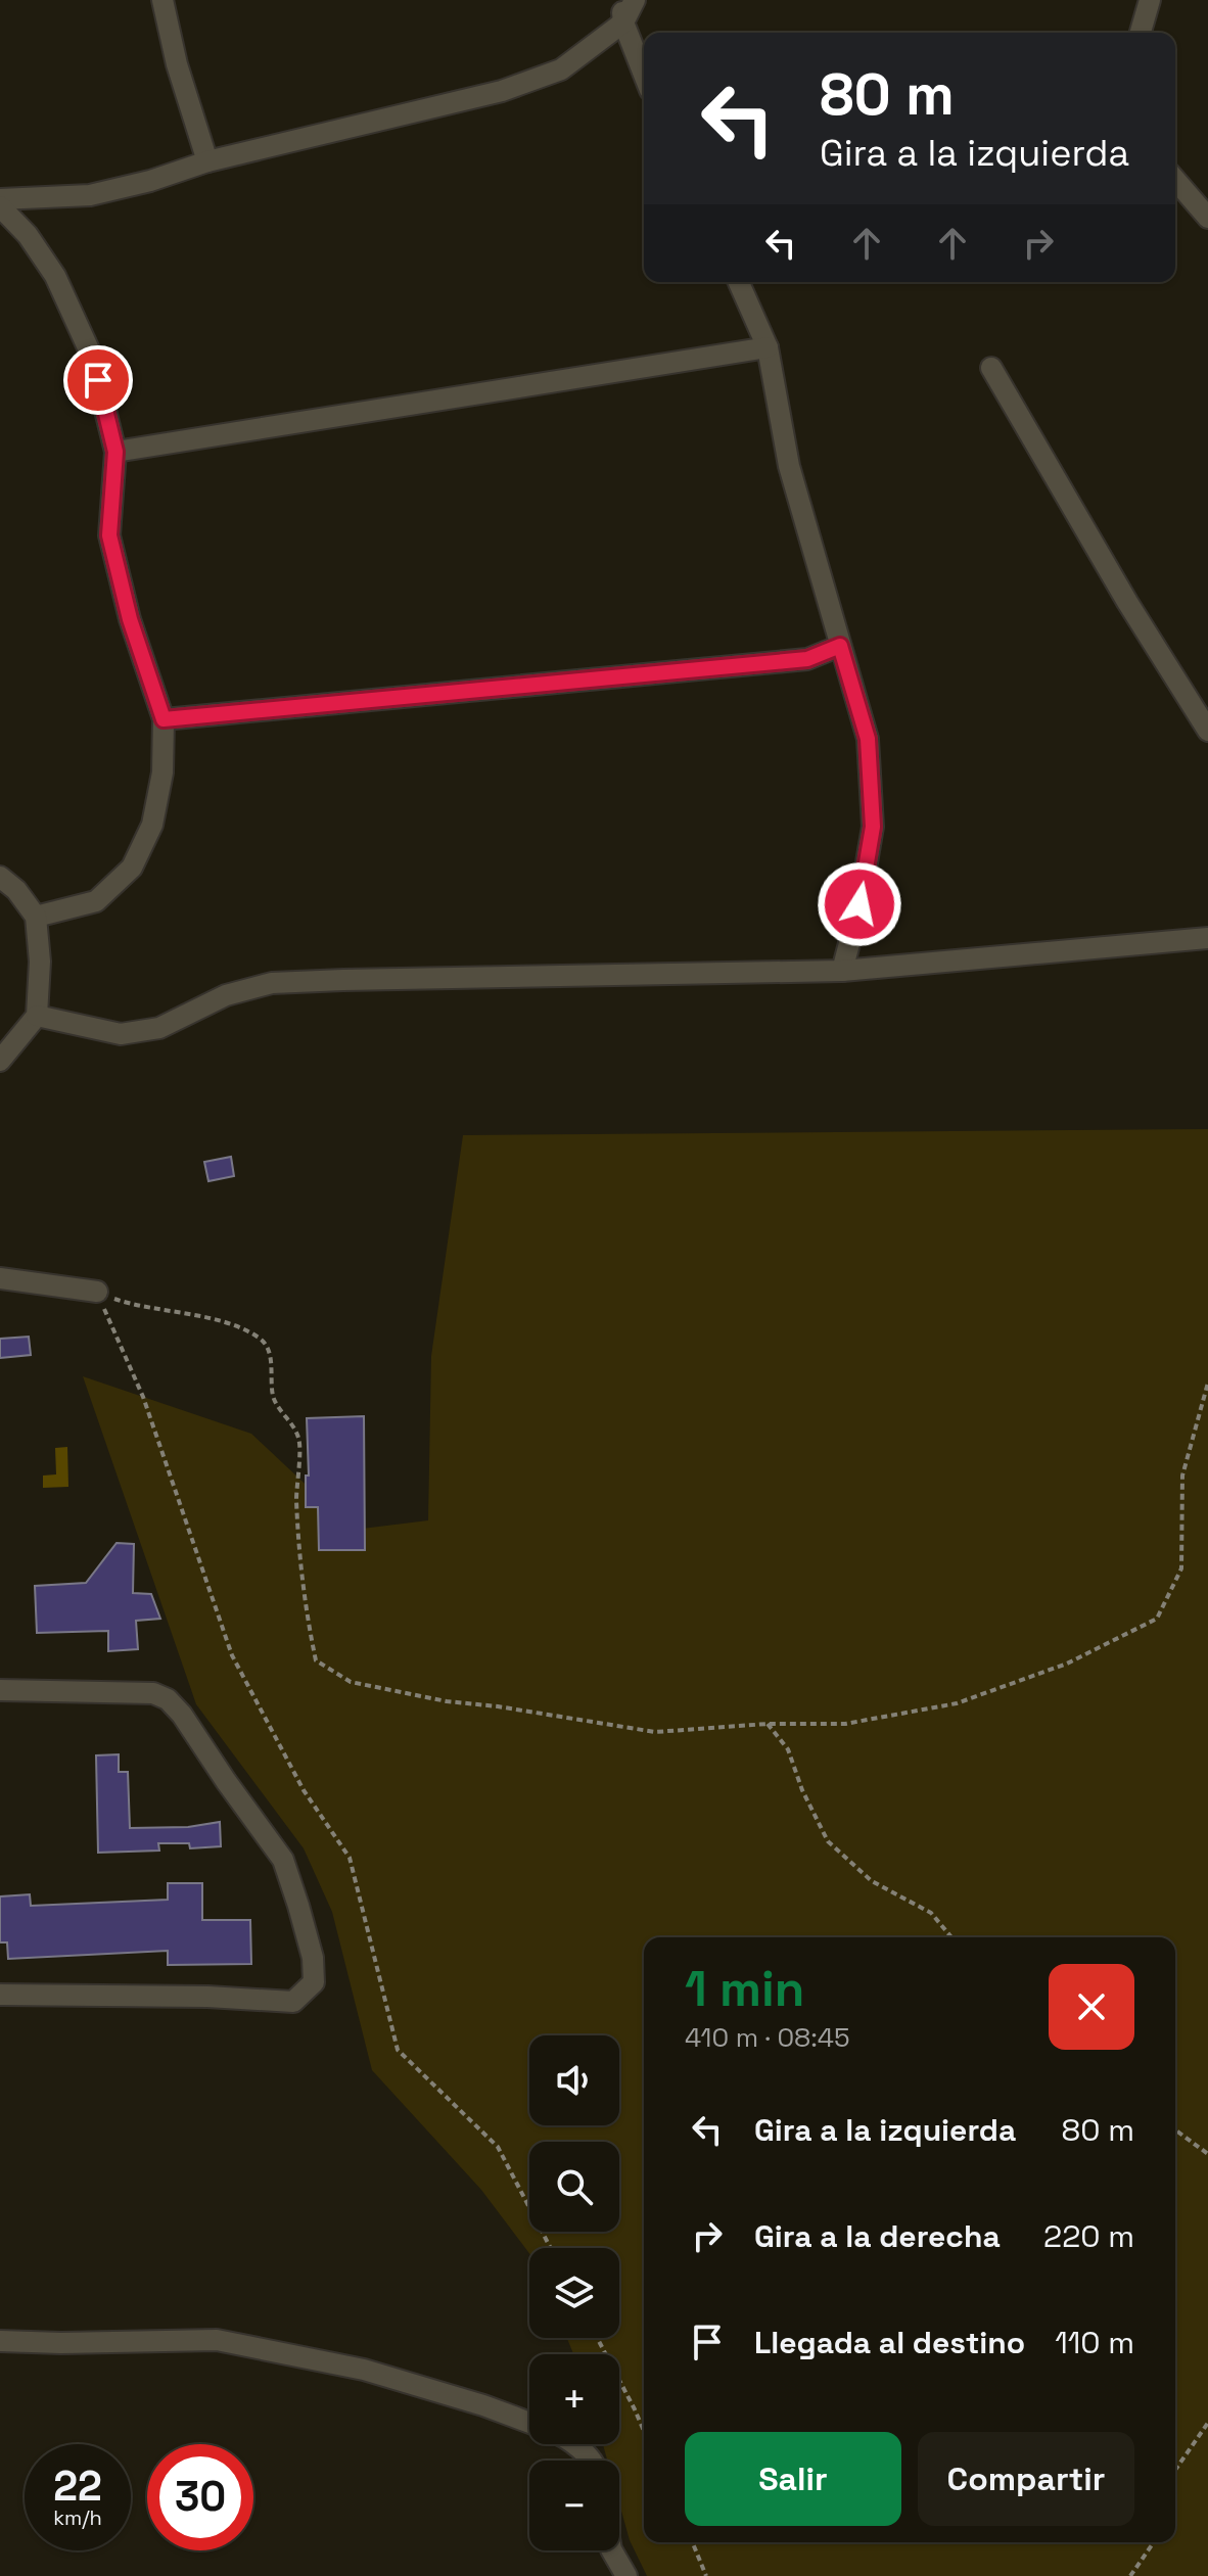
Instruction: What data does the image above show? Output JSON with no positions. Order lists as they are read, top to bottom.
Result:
{
  "page": {
    "turn": ["80 m", "Gira a la izquierda"],
    "heading": ["1 min", "410 m · 08:45"],
    "map_buttons": ["+", "−"],
    "list": [
      {
        "name": "Gira a la izquierda",
        "value": "80 m"
      },
      {
        "name": "Gira a la derecha",
        "value": "220 m"
      },
      {
        "name": "Llegada al destino",
        "value": "110 m"
      }
    ],
    "buttons": ["Salir", "Compartir"],
    "speed": "22 km/h",
    "limit": "30"
  }
}
